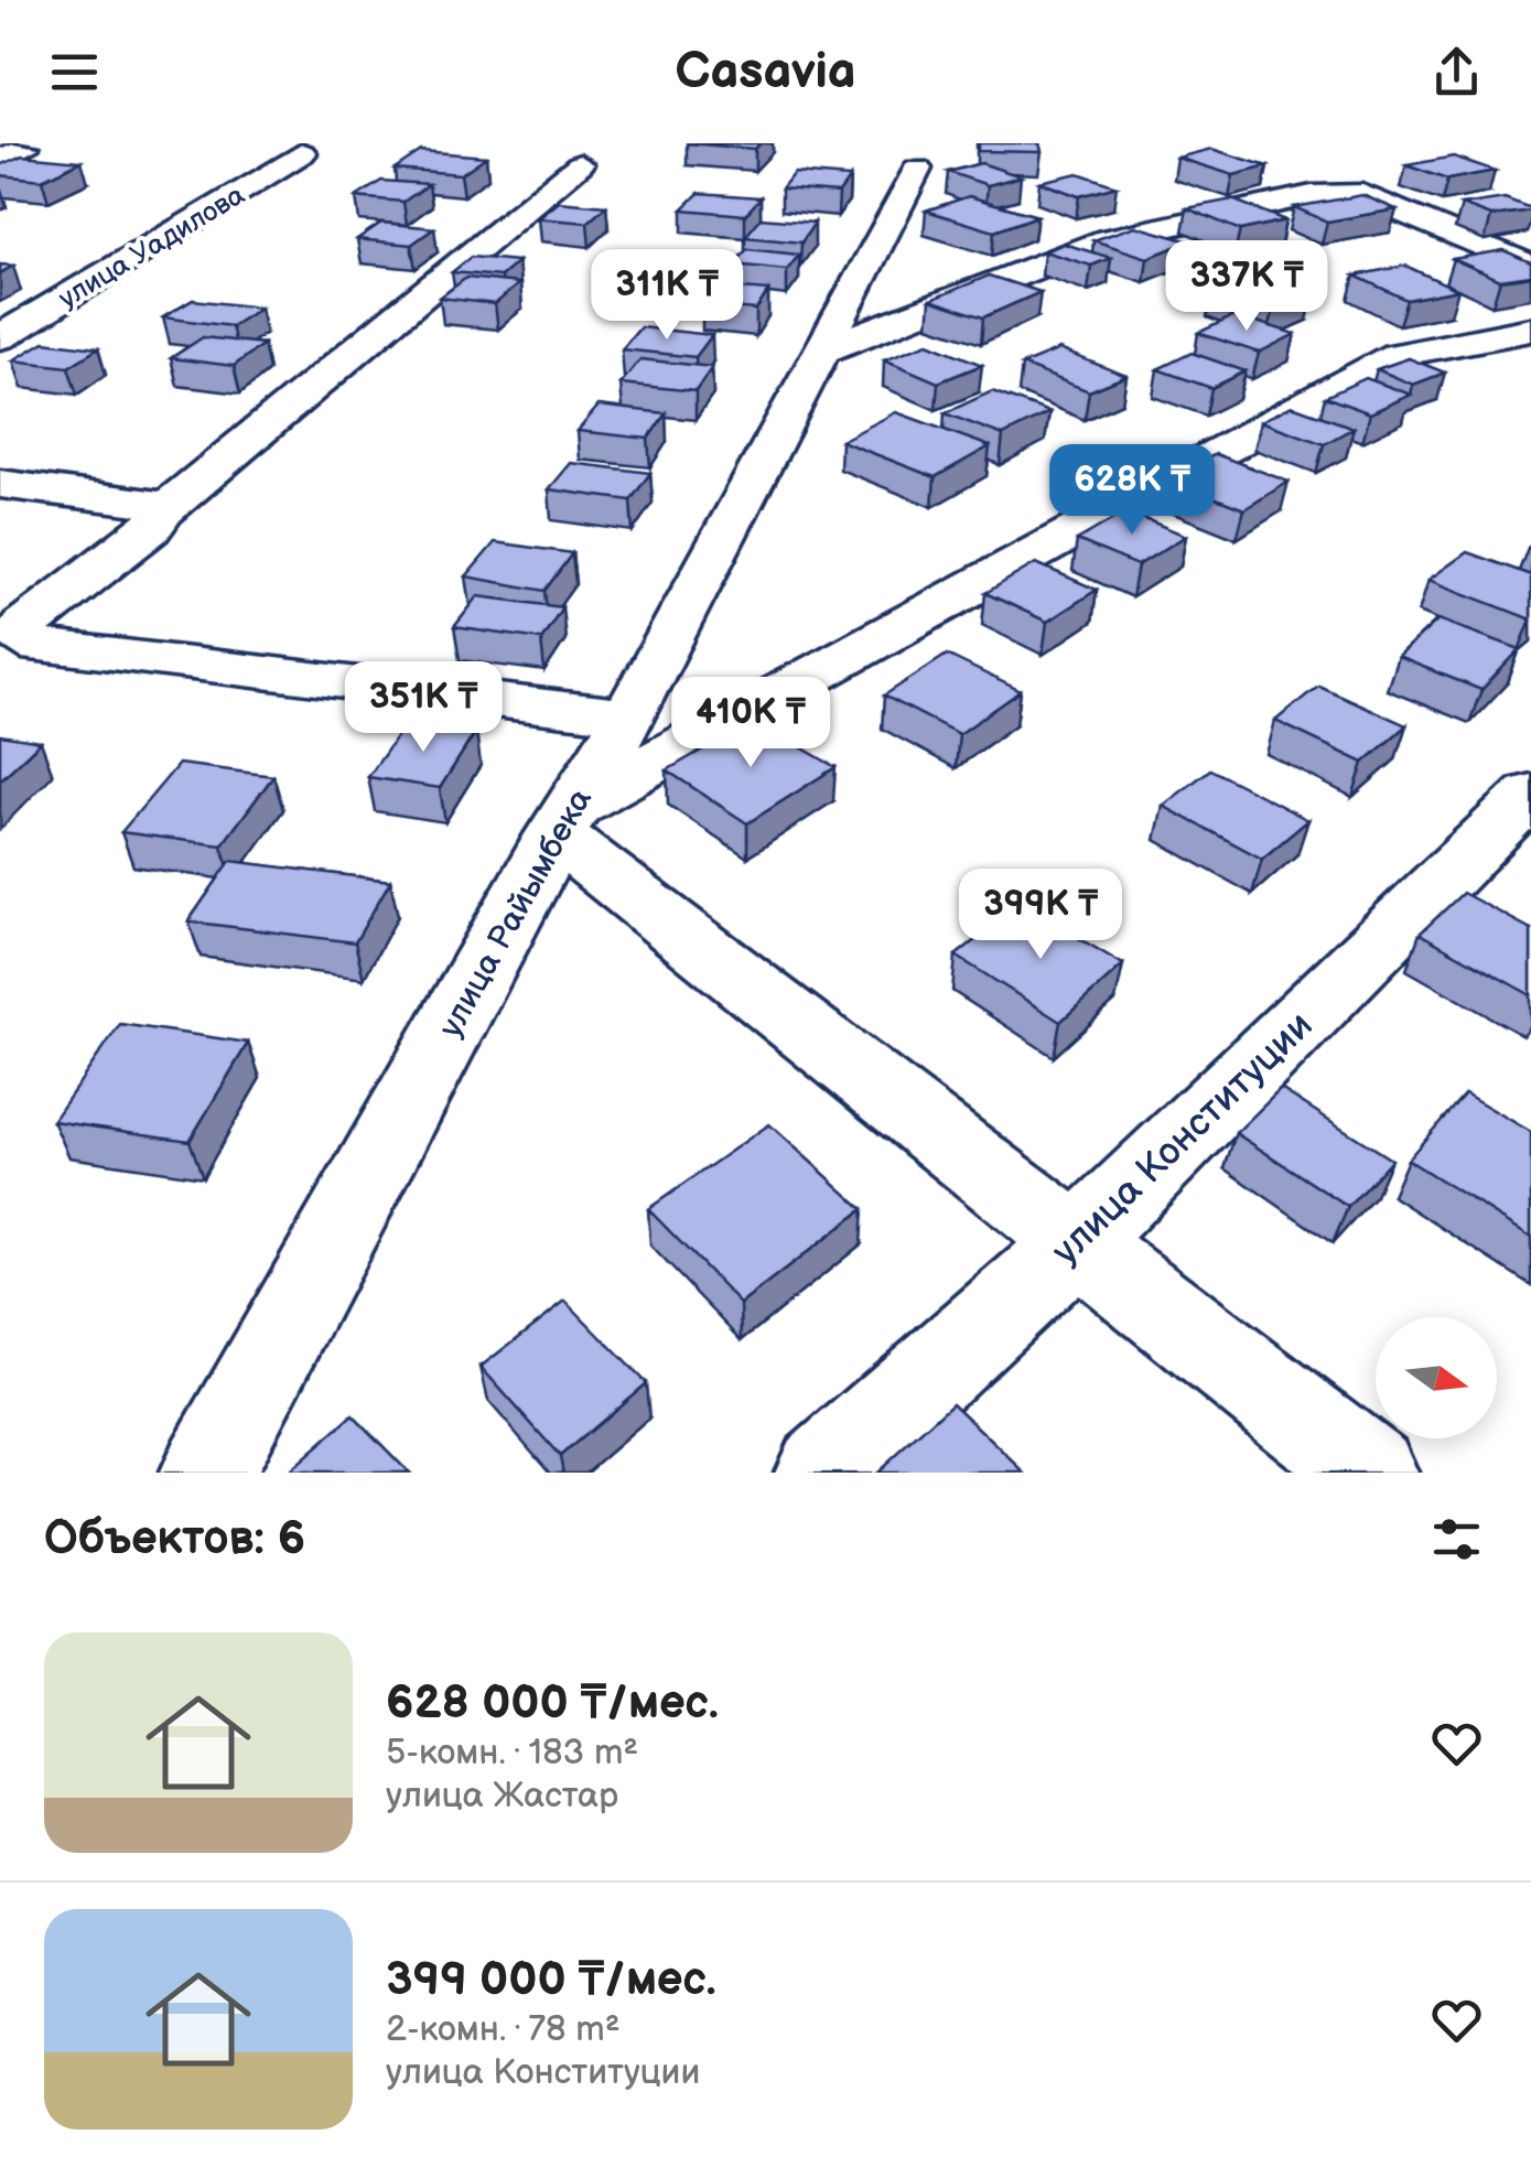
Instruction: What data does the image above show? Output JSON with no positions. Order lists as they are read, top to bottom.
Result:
{
  "streets": {
    "street": ["улица Уадилова", "улица Райымбека", "улица Конституции"]
  },
  "north": "right",
  "page": {
    "header": "Casavia",
    "price": [
      "337K ₸",
      "311K ₸",
      "628K ₸",
      "351K ₸",
      "410K ₸",
      "399K ₸"
    ],
    "heading": "Объектов: 6",
    "list": [
      {
        "name": "628 000 ₸/мес.",
        "note": "5-комн. · 183 m² · улица Жастар"
      },
      {
        "name": "399 000 ₸/мес.",
        "note": "2-комн. · 78 m² · улица Конституции"
      }
    ]
  }
}
